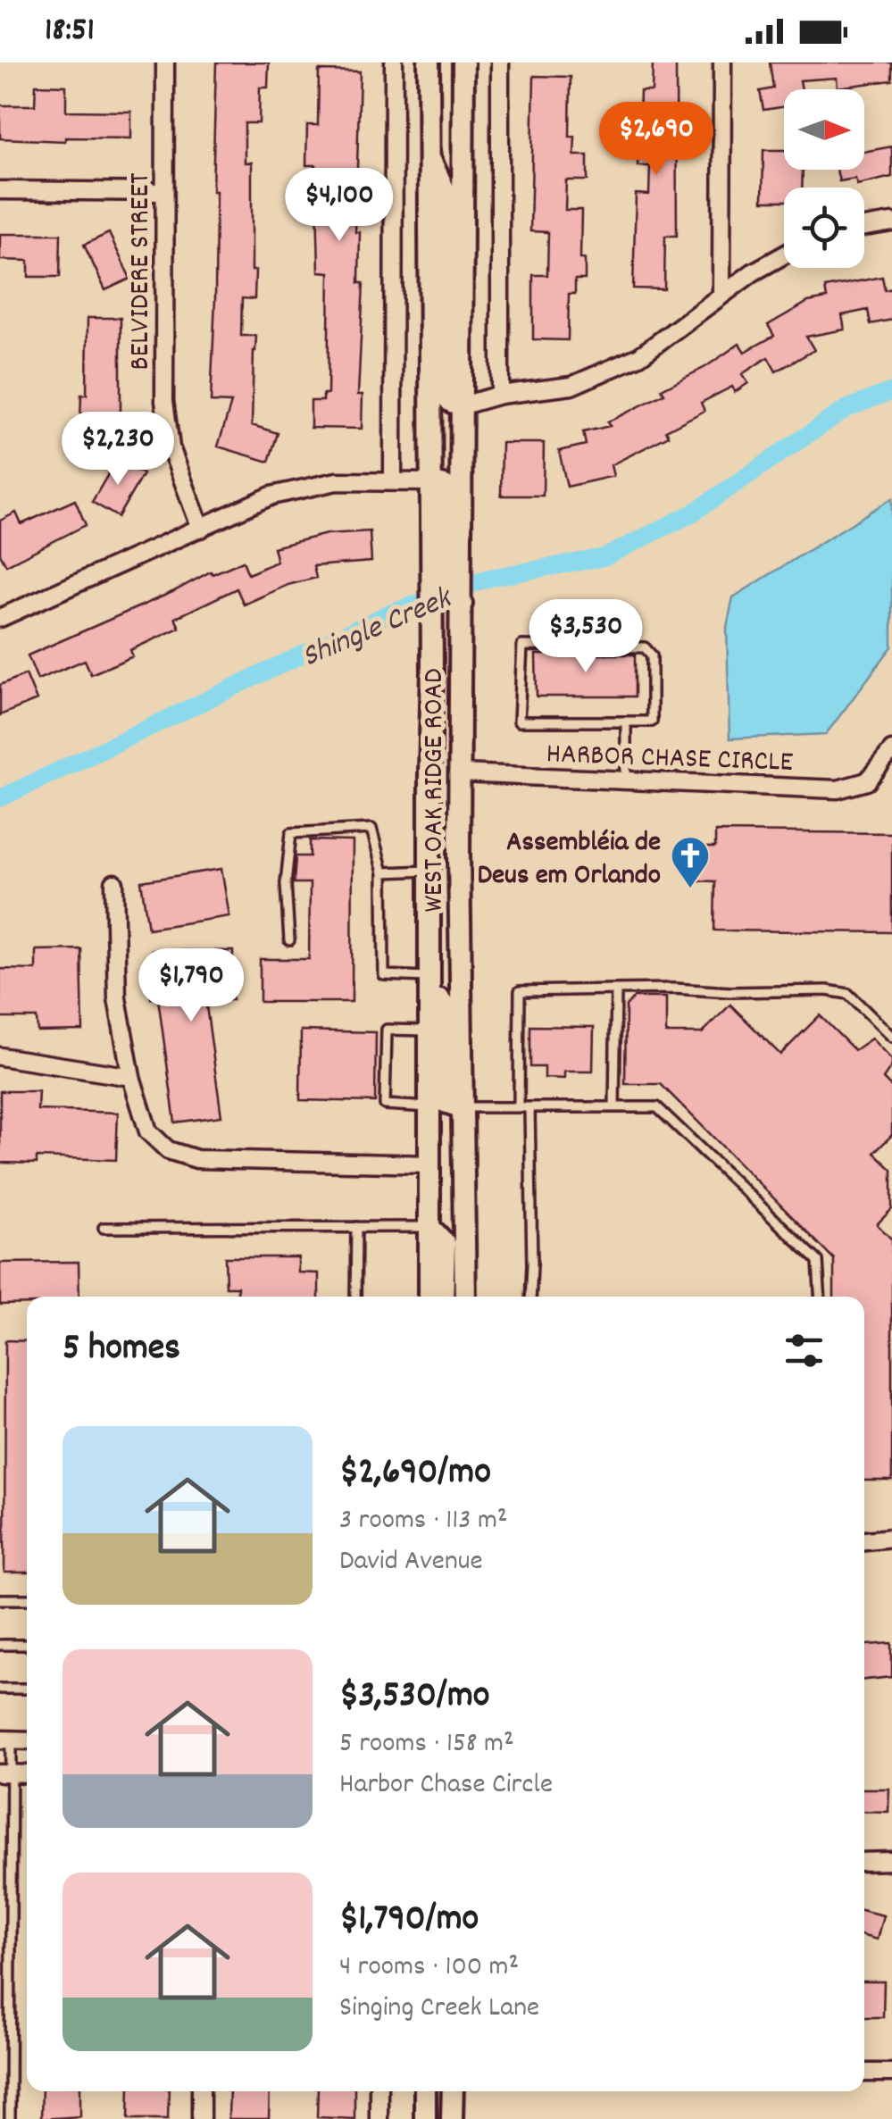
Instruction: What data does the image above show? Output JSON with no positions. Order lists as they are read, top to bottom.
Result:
{
  "streets": {
    "street": ["BELVIDERE STREET", "HARBOR CHASE CIRCLE", "WEST OAK RIDGE ROAD"]
  },
  "crossings": [
    ["HARBOR CHASE CIRCLE", "WEST OAK RIDGE ROAD"]
  ],
  "water": ["Shingle Creek"],
  "places": {
    "church": ["Assembléia de Deus em Orlando"]
  },
  "north": "right",
  "page": {
    "status": "18:51",
    "price": [
      "$2,690",
      "$4,100",
      "$2,230",
      "$3,530",
      "$1,790"
    ],
    "heading": "5 homes",
    "list": [
      {
        "name": "$2,690/mo",
        "note": "3 rooms · 113 m² · David Avenue"
      },
      {
        "name": "$3,530/mo",
        "note": "5 rooms · 158 m² · Harbor Chase Circle"
      },
      {
        "name": "$1,790/mo",
        "note": "4 rooms · 100 m² · Singing Creek Lane"
      }
    ]
  }
}
